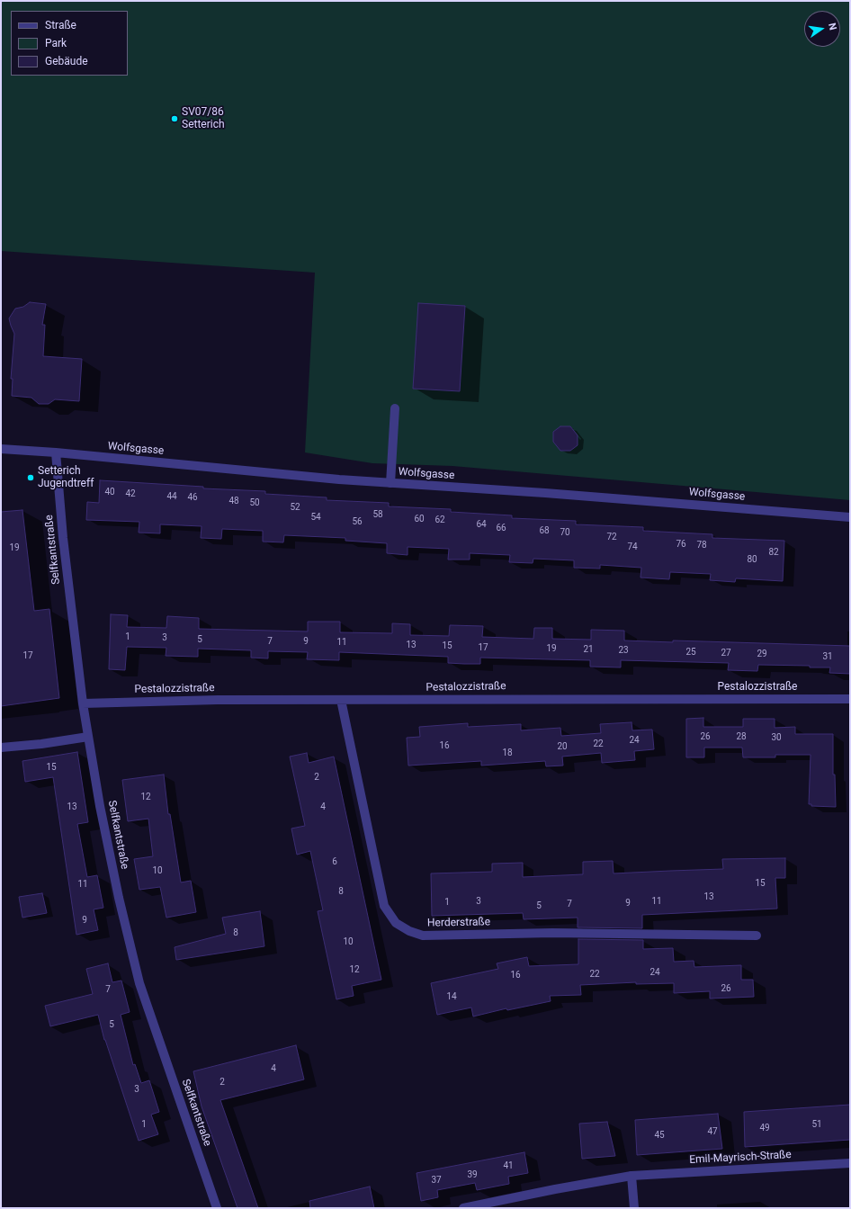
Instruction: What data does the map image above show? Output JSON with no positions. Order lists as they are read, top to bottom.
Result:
{
  "streets": {
    "street": [
      "Wolfsgasse",
      "Selfkantstraße",
      "Pestalozzistraße",
      "Herderstraße",
      "Emil-Mayrisch-Straße"
    ]
  },
  "crossings": [
    ["Wolfsgasse", "Selfkantstraße"],
    ["Selfkantstraße", "Pestalozzistraße"],
    ["Pestalozzistraße", "Herderstraße"]
  ],
  "places": ["SV07/86 Setterich", "Setterich Jugendtreff"],
  "house_numbers": [
    "40",
    "42",
    "44",
    "46",
    "48",
    "50",
    "52",
    "58",
    "54",
    "60",
    "62",
    "56",
    "64",
    "66",
    "68",
    "70",
    "72",
    "76",
    "78",
    "74",
    "19",
    "82",
    "80",
    "1",
    "3",
    "5",
    "7",
    "9",
    "11",
    "13",
    "15",
    "17",
    "19",
    "21",
    "23",
    "25",
    "27",
    "29",
    "17",
    "31",
    "26",
    "28",
    "30",
    "24",
    "22",
    "16",
    "20",
    "18",
    "15",
    "2",
    "12",
    "13",
    "4",
    "6",
    "10",
    "15",
    "11",
    "8",
    "13",
    "3",
    "11",
    "1",
    "9",
    "7",
    "5",
    "9",
    "8",
    "10",
    "12",
    "24",
    "22",
    "16",
    "26",
    "7",
    "14",
    "5",
    "4",
    "2",
    "3",
    "1",
    "51",
    "49",
    "47",
    "45",
    "41",
    "39",
    "37"
  ],
  "legend": ["Straße", "Park", "Gebäude"],
  "north": "right"
}
